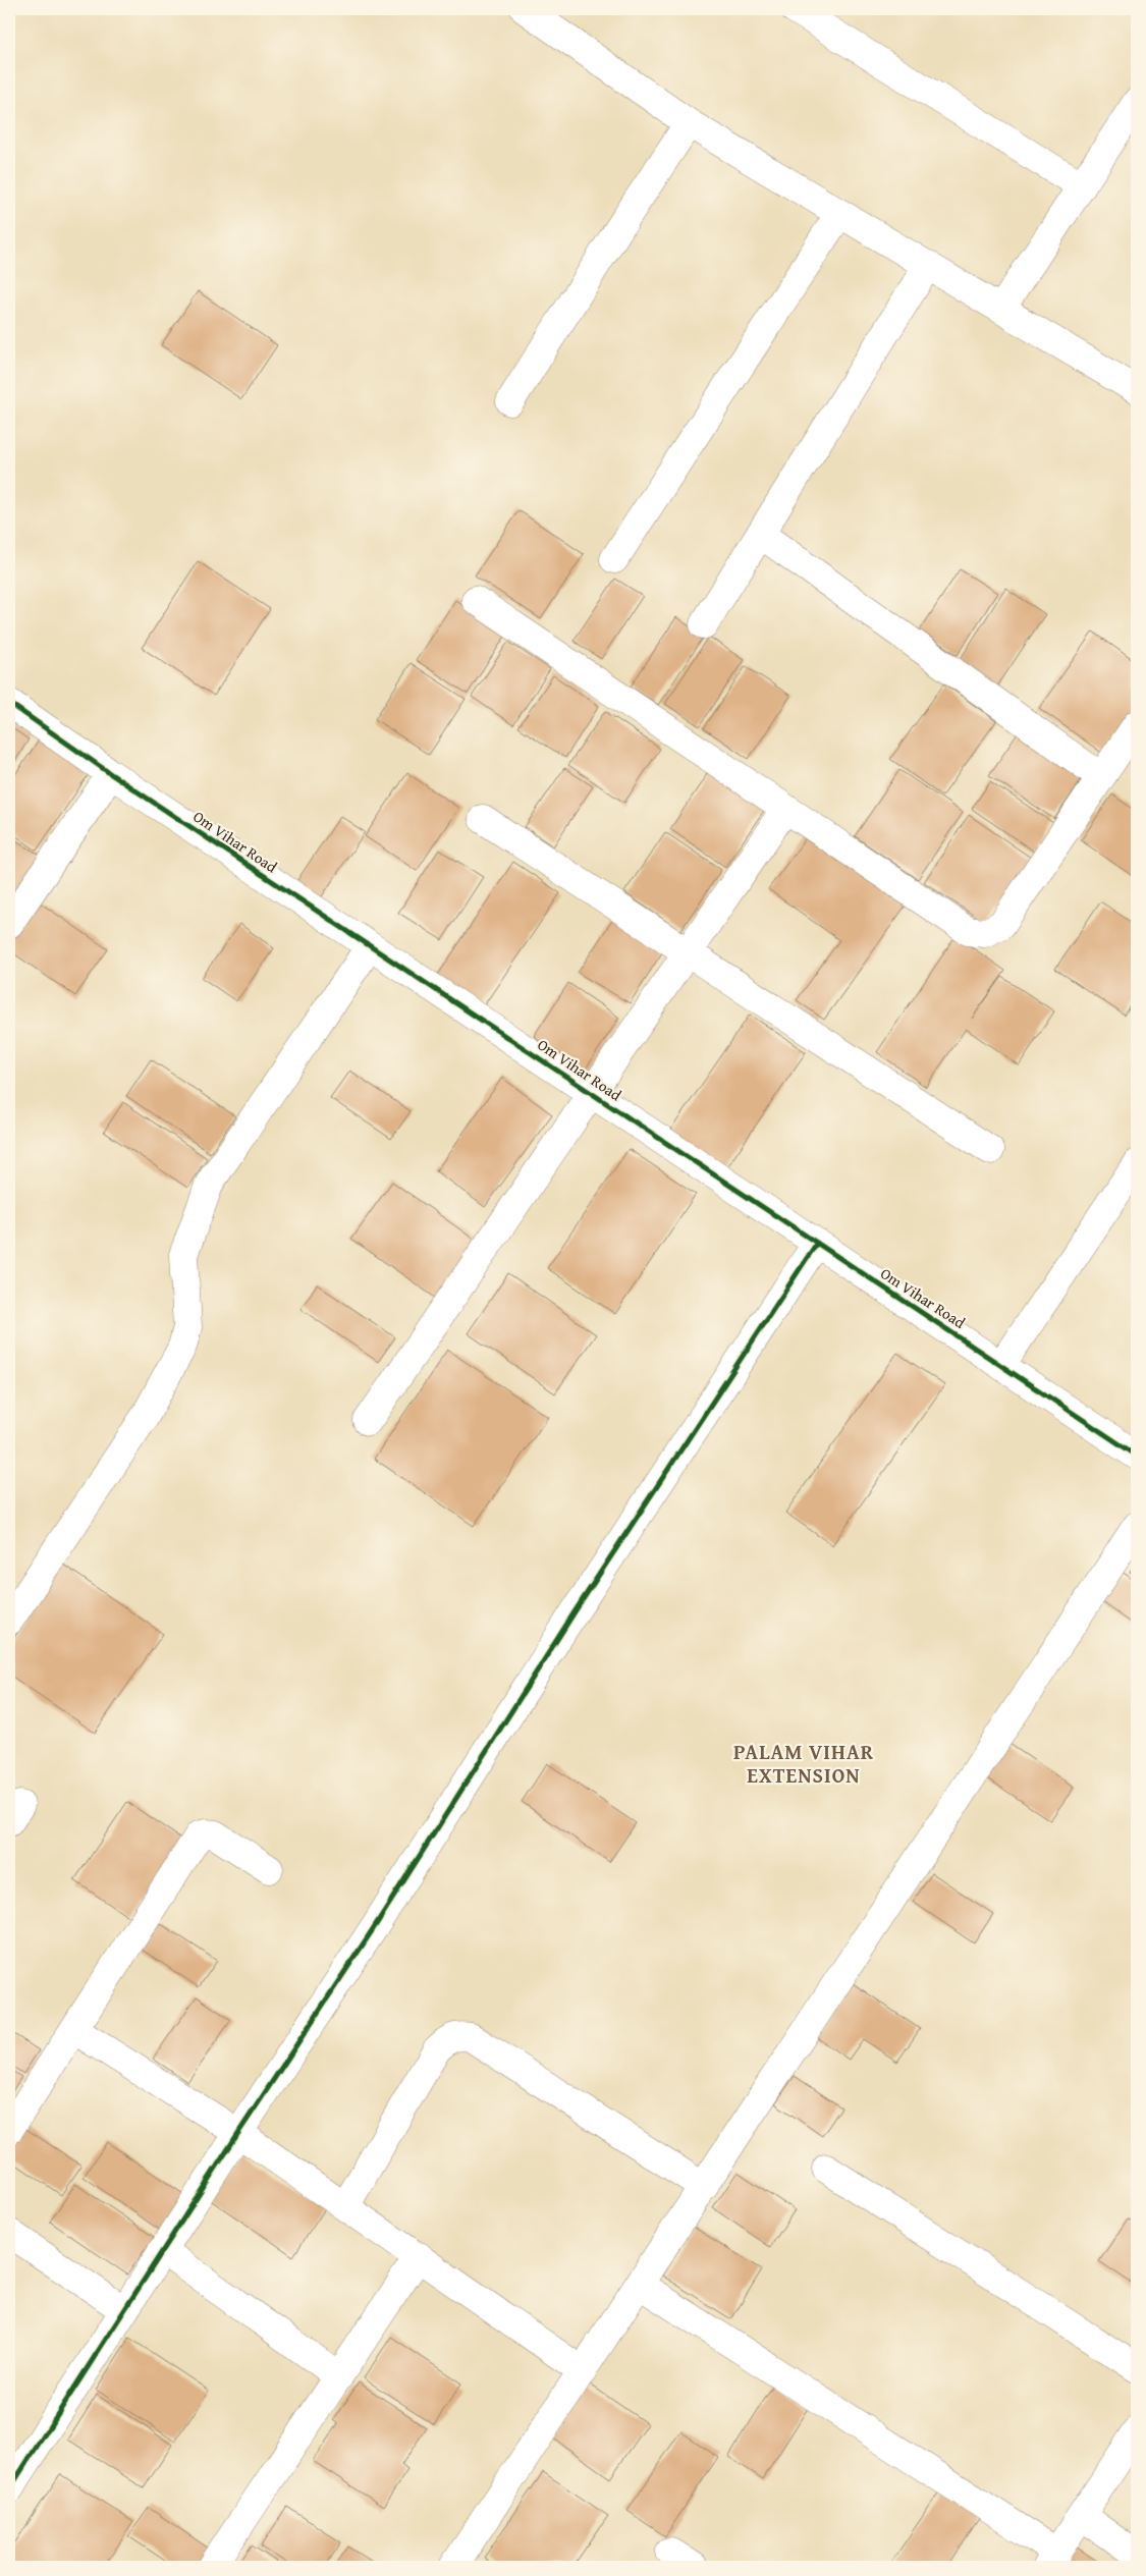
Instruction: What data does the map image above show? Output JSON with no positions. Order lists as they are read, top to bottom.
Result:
{
  "streets": {
    "street": ["Om Vihar Road"]
  },
  "districts": ["PALAM VIHAR EXTENSION"]
}
